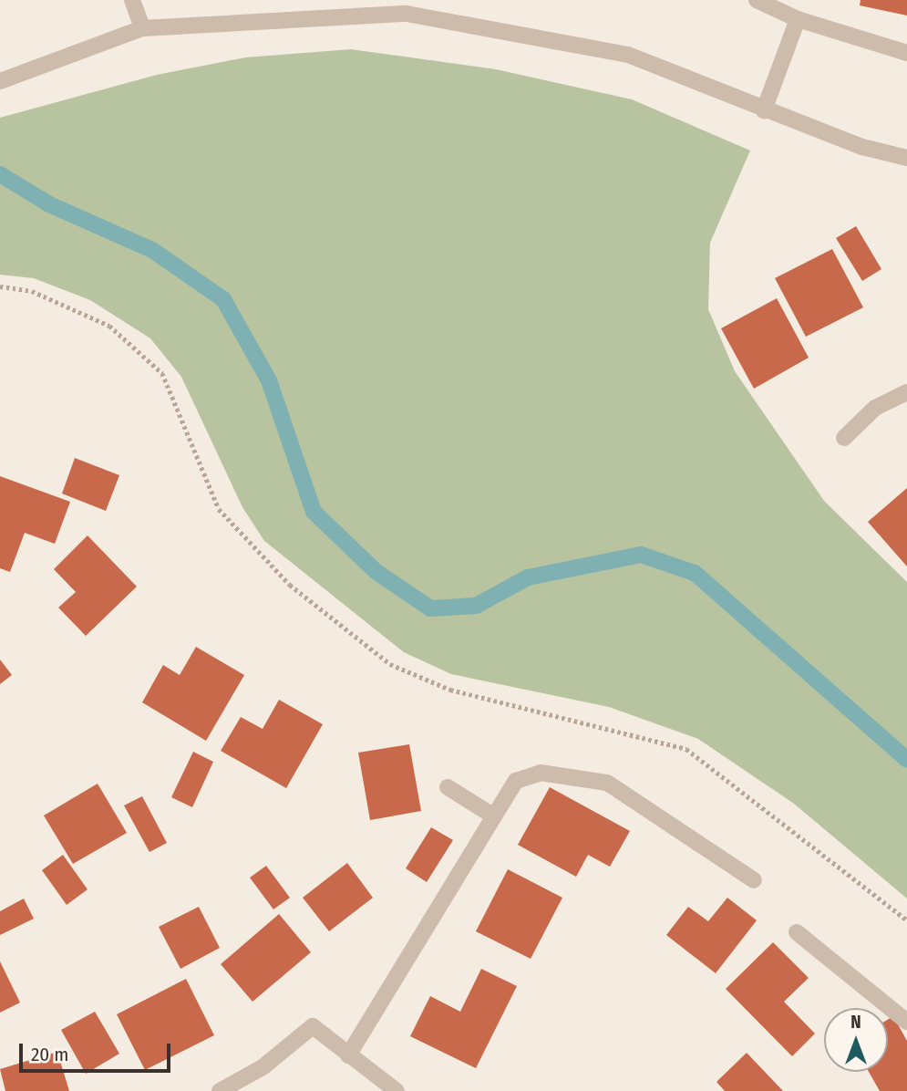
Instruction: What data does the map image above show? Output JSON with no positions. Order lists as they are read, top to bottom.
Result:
{
  "scale_bar": "20 m",
  "north": "top"
}
